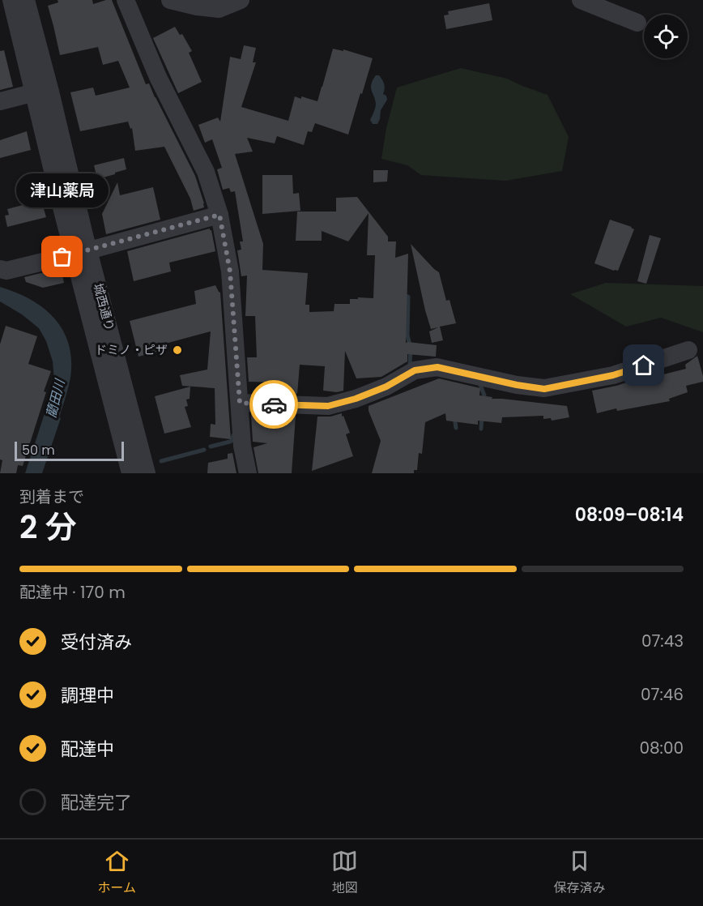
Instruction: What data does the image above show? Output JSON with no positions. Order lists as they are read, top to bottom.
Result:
{
  "streets": {
    "street": ["城西通り"]
  },
  "water": ["藺田川"],
  "places": ["津山薬局", "ドミノ・ピザ"],
  "scale_bar": "50 m",
  "page": {
    "bubble": "津山薬局",
    "scale": "50 m",
    "heading": ["2 分", "到着まで", "08:09–08:14"],
    "bar": "配達中 · 170 m",
    "list": [
      ["受付済み", "07:43"],
      ["調理中", "07:46"],
      ["配達中", "08:00"],
      "配達完了"
    ],
    "tabs": ["ホーム", "地図", "保存済み"]
  }
}
